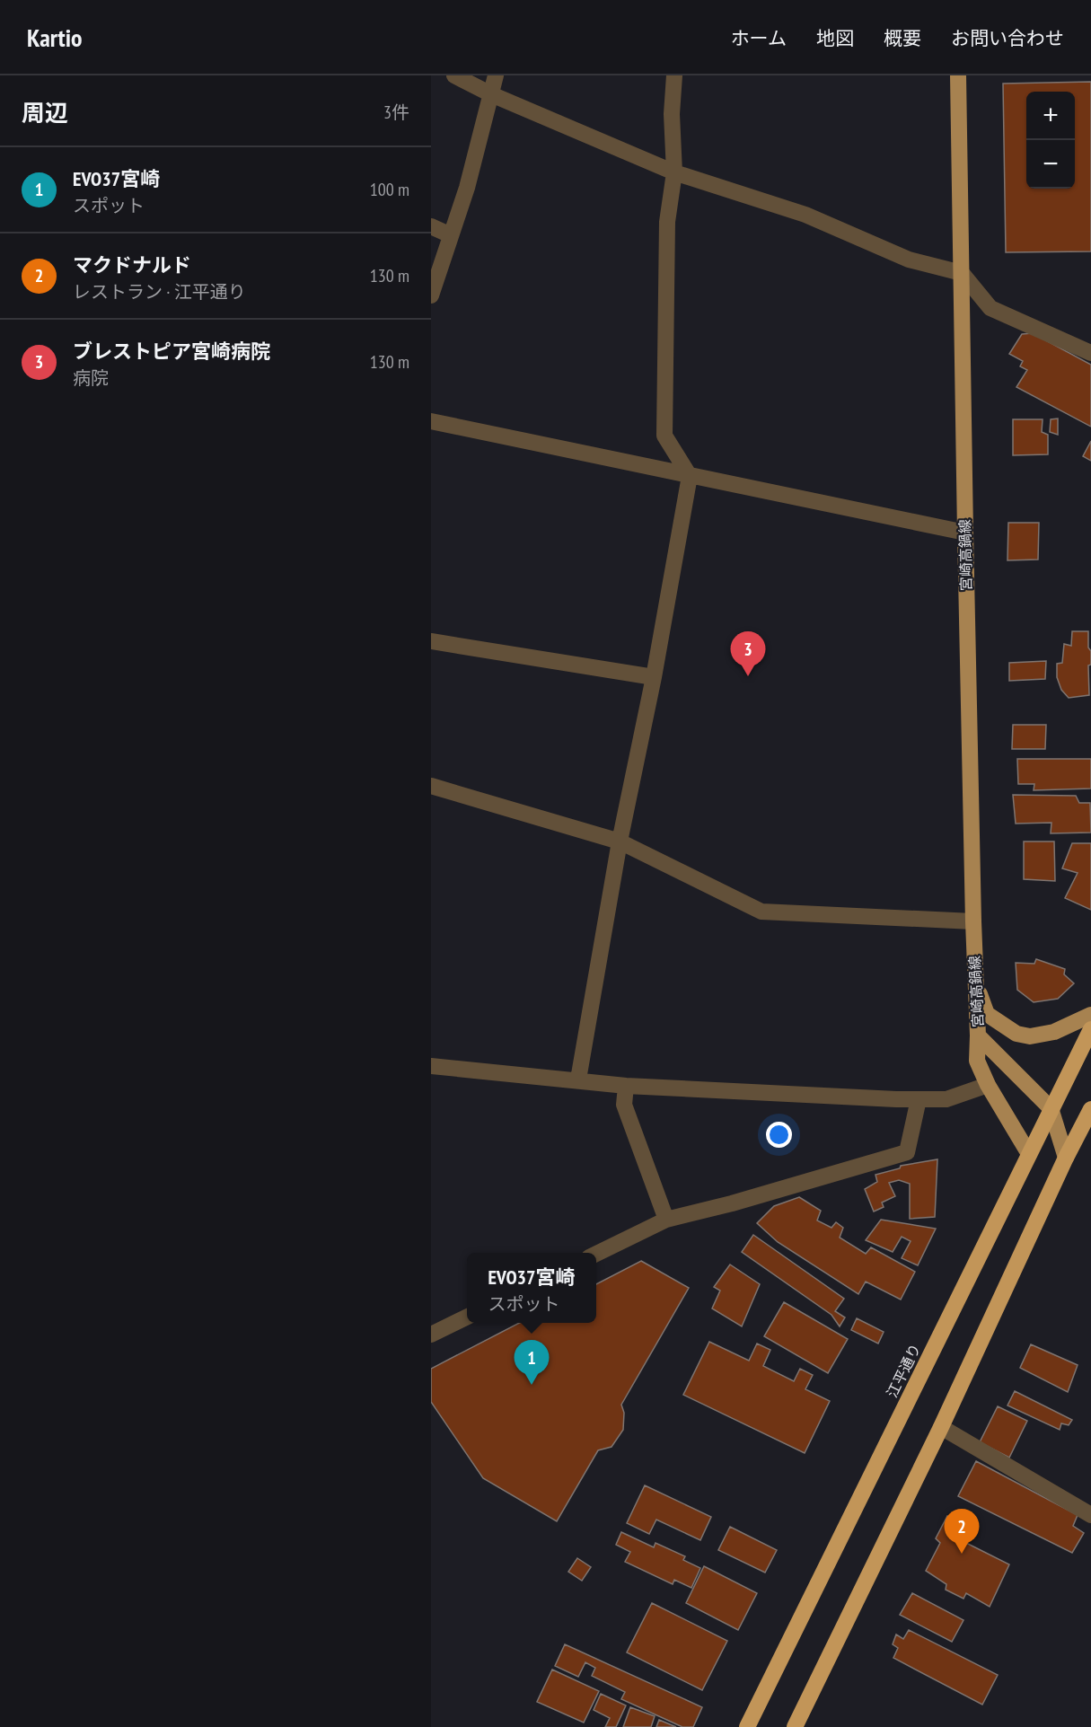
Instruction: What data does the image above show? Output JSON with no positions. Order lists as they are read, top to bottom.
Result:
{
  "streets": {
    "highway": ["江平通り"],
    "main road": ["宮崎高鍋線"]
  },
  "crossings": [
    ["宮崎高鍋線", "江平通り"]
  ],
  "page": {
    "header": "Kartio",
    "nav": [
      "ホーム",
      "地図",
      "概要",
      "お問い合わせ"
    ],
    "heading": ["周辺", "3件"],
    "map_buttons": ["+", "−"],
    "list": [
      {
        "mark": "1",
        "name": "EVO37宮崎",
        "note": "スポット",
        "value": "100 m"
      },
      {
        "mark": "2",
        "name": "マクドナルド",
        "note": "レストラン · 江平通り",
        "value": "130 m"
      },
      {
        "mark": "3",
        "name": "ブレストピア宮崎病院",
        "note": "病院",
        "value": "130 m"
      }
    ],
    "pins": ["3", "1", "2"],
    "popup": ["EVO37宮崎", "スポット"]
  }
}
